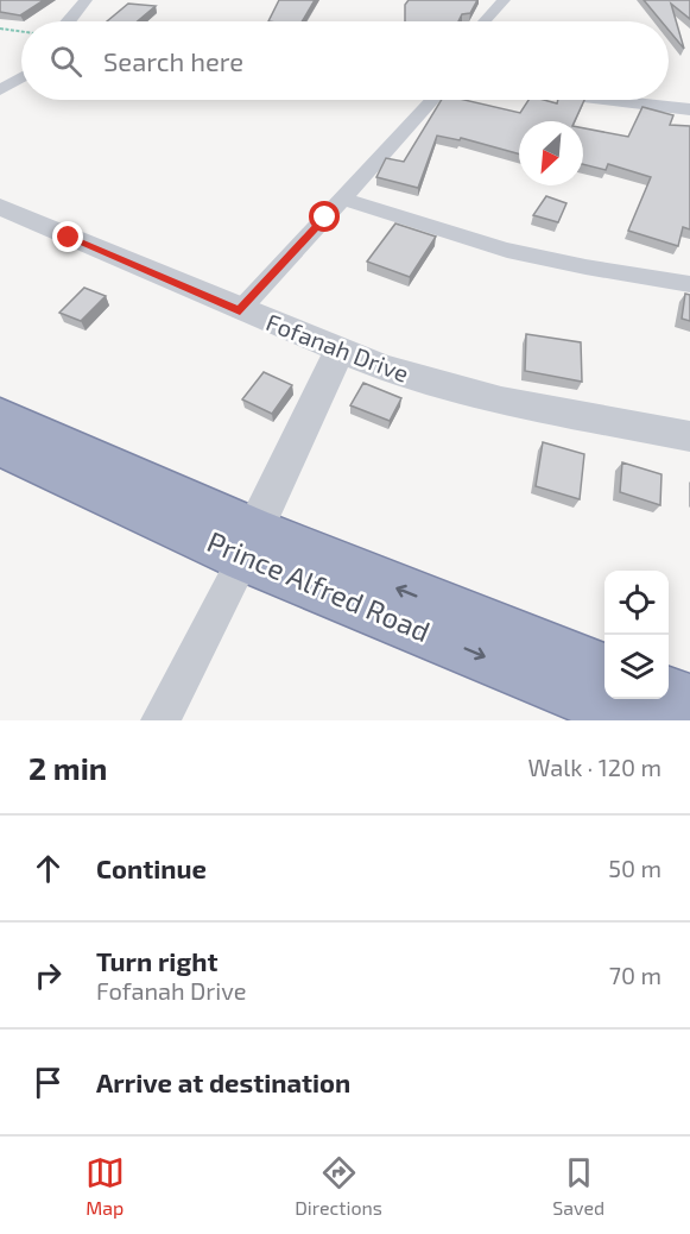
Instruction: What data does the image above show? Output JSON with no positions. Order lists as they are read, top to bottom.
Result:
{
  "streets": {
    "highway": ["Prince Alfred Road"],
    "street": ["Fofanah Drive"]
  },
  "north": "bottom left",
  "page": {
    "search": "Search here",
    "heading": ["2 min", "Walk · 120 m"],
    "list": [
      ["Continue", "50 m"],
      ["Turn right", "Fofanah Drive", "70 m"],
      "Arrive at destination"
    ],
    "nav": ["Map", "Directions", "Saved"]
  }
}
